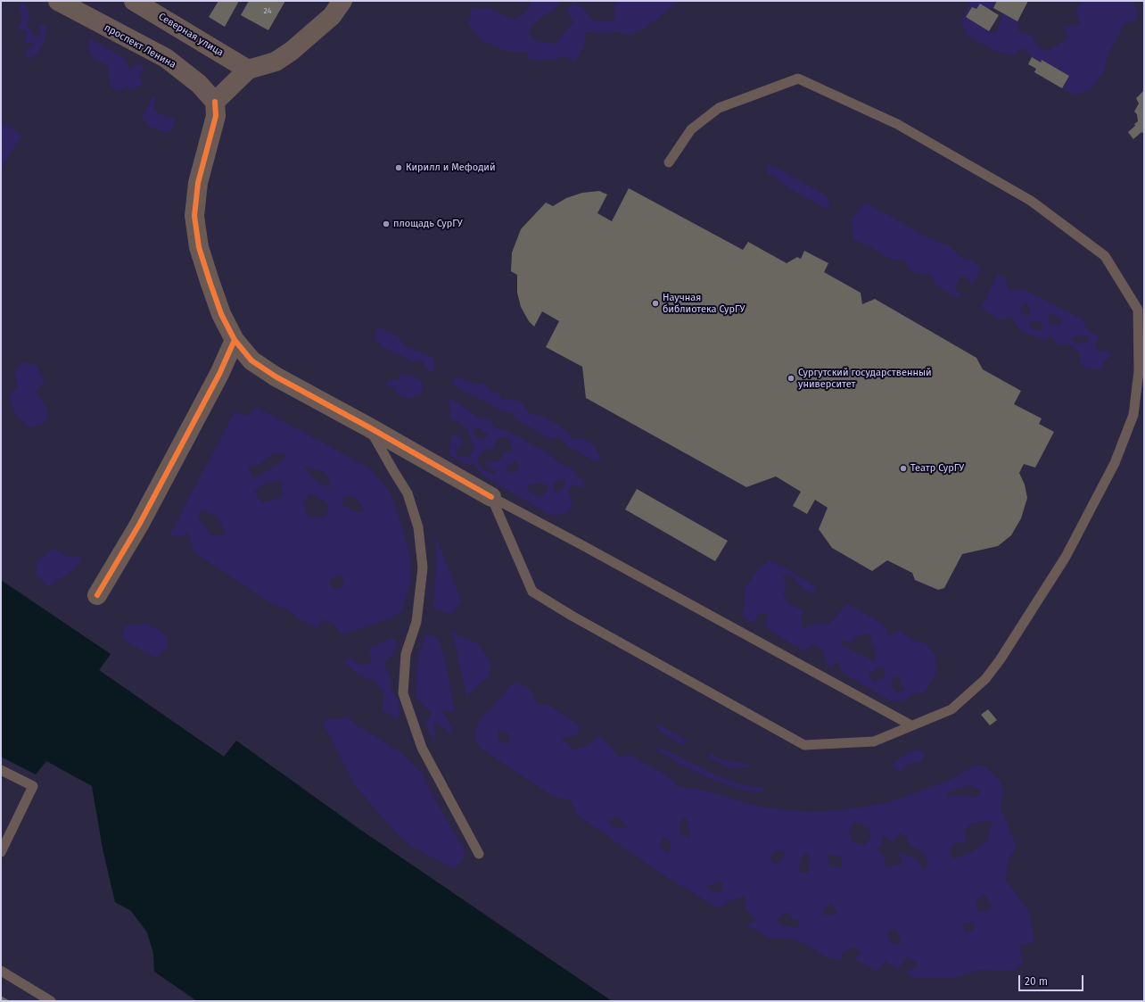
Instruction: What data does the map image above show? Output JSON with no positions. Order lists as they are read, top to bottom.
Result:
{
  "streets": {
    "street": ["Северная улица", "проспект Ленина"]
  },
  "places": [
    "Кирилл и Мефодий",
    "площадь СурГУ",
    "Научная библиотека СурГУ",
    "Сургутский государственный университет",
    "Театр СурГУ"
  ],
  "house_numbers": ["24"],
  "scale_bar": "20 m"
}
